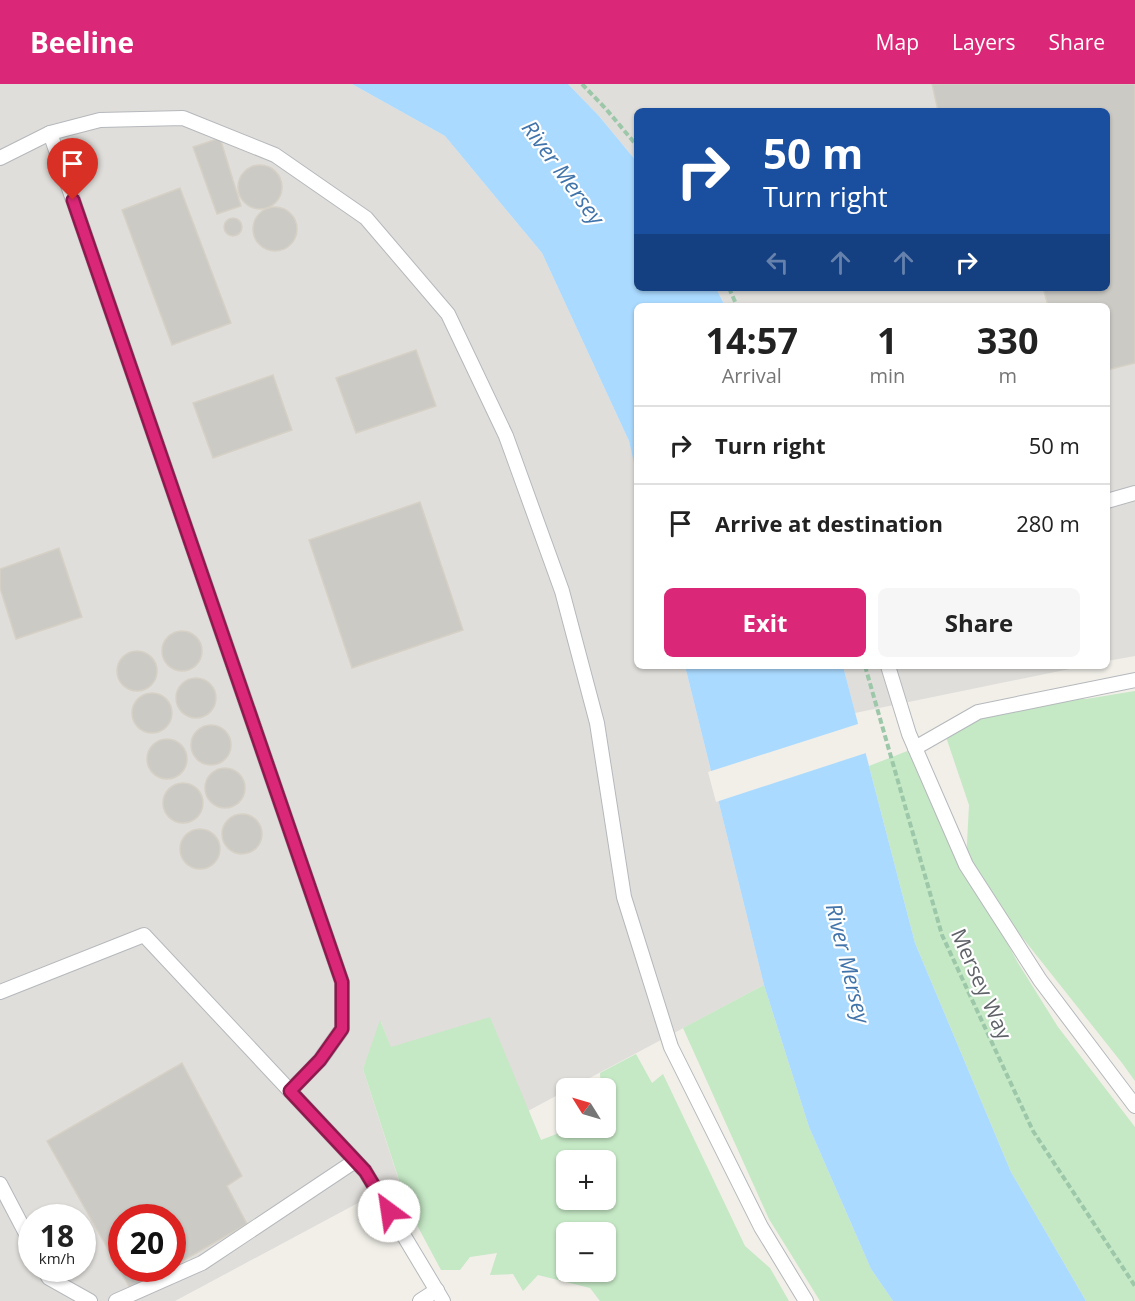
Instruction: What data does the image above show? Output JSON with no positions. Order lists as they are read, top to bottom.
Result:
{
  "streets": {
    "path": ["Mersey Way"]
  },
  "water": ["River Mersey"],
  "north": "top left",
  "page": {
    "header": "Beeline",
    "nav": ["Map", "Layers", "Share"],
    "turn": ["50 m", "Turn right"],
    "eta": [
      "14:57",
      "Arrival",
      "1",
      "min",
      "330",
      "m"
    ],
    "list": [
      {
        "name": "Turn right",
        "value": "50 m"
      },
      {
        "name": "Arrive at destination",
        "value": "280 m"
      }
    ],
    "buttons": ["Exit", "Share"],
    "map_buttons": ["+", "−"],
    "speed": "18 km/h",
    "limit": "20"
  }
}
